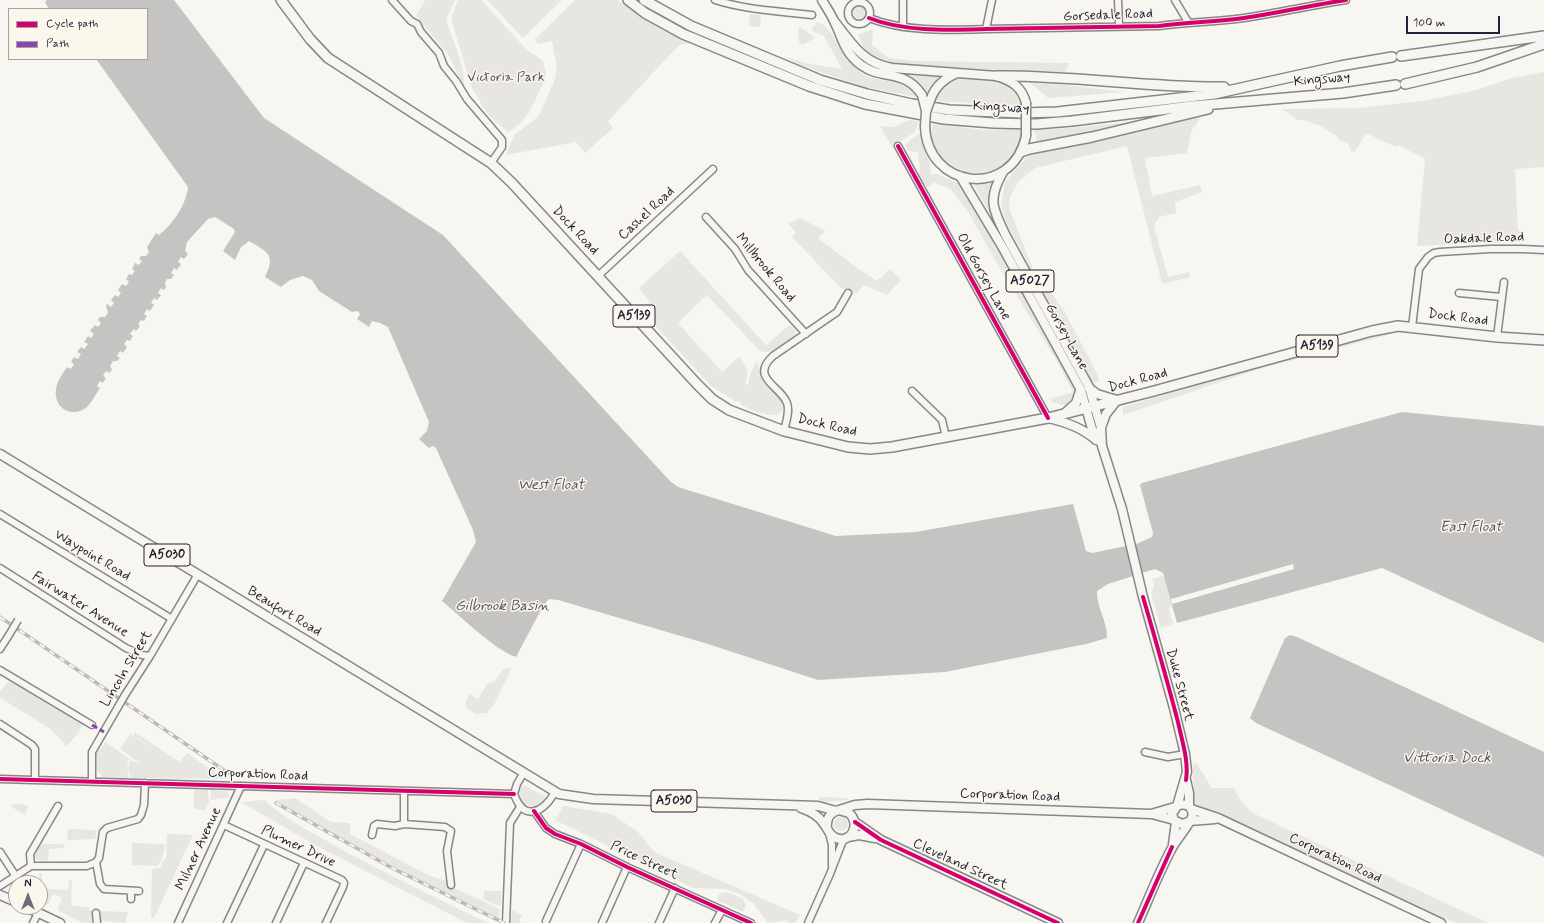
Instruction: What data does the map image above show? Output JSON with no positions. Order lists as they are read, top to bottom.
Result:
{
  "streets": {
    "highway": ["Kingsway", "Dock Road", "A5139"],
    "main road": [
      "A5027",
      "Gorsey Lane",
      "A5030",
      "Beaufort Road",
      "Duke Street",
      "Corporation Road",
      "Cleveland Street"
    ],
    "street": [
      "Gorsedale Road",
      "Cashel Road",
      "Oakdale Road",
      "Millbrook Road",
      "Old Gorsey Lane",
      "Waypoint Road",
      "Fairwater Avenue",
      "Lincoln Street",
      "Plumer Drive",
      "Milner Avenue",
      "Price Street"
    ]
  },
  "crossings": [
    ["Cashel Road", "Dock Road"],
    ["Dock Road", "Oakdale Road"],
    ["Dock Road", "Old Gorsey Lane"],
    ["Dock Road", "Gorsey Lane"],
    ["Dock Road", "Duke Street"],
    ["Gorsey Lane", "Duke Street"],
    ["Waypoint Road", "Lincoln Street"],
    ["Fairwater Avenue", "Lincoln Street"],
    ["Beaufort Road", "Lincoln Street"],
    ["Beaufort Road", "Corporation Road"],
    ["Lincoln Street", "Corporation Road"],
    ["Duke Street", "Corporation Road"],
    ["Corporation Road", "Milner Avenue"],
    ["Corporation Road", "Cleveland Street"],
    ["Plumer Drive", "Milner Avenue"]
  ],
  "water": [
    "West Float",
    "East Float",
    "Gilbrook Basin",
    "Vittoria Dock"
  ],
  "parks": ["Victoria Park"],
  "legend": ["Cycle path", "Path"],
  "scale_bar": "100 m",
  "north": "top"
}
